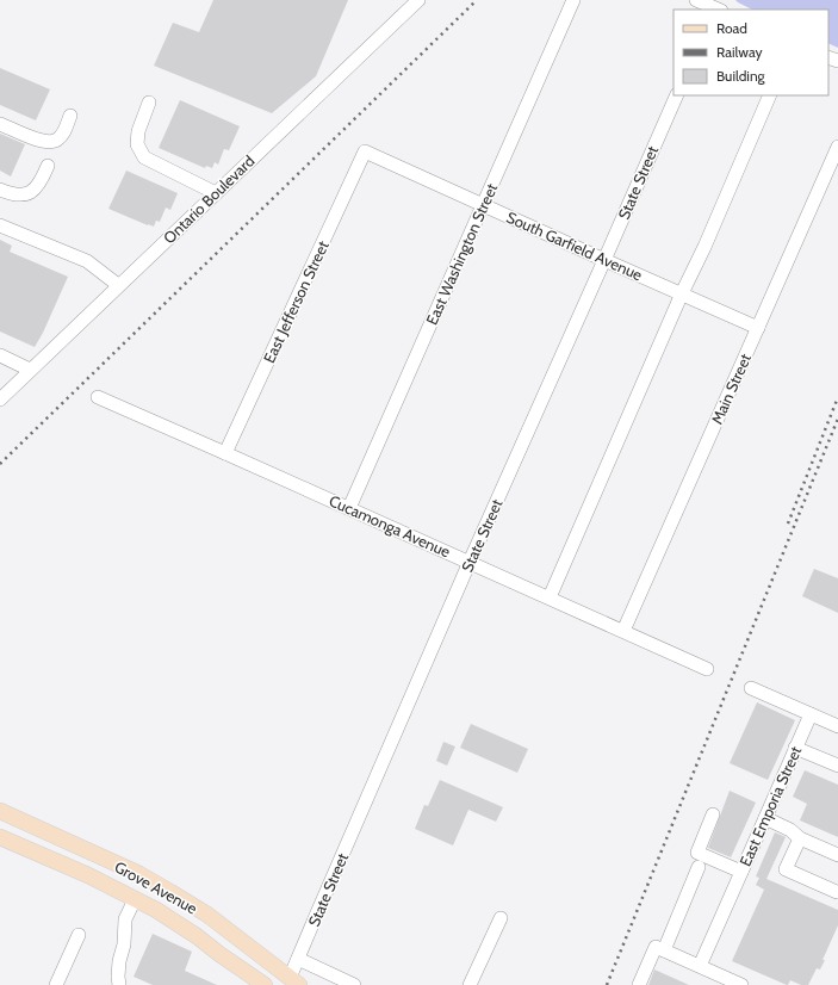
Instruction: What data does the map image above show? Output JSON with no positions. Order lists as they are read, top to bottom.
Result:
{
  "streets": {
    "main road": ["Grove Avenue"],
    "street": [
      "State Street",
      "Ontario Boulevard",
      "South Garfield Avenue",
      "East Washington Street",
      "East Jefferson Street",
      "Main Street",
      "Cucamonga Avenue",
      "East Emporia Street"
    ]
  },
  "crossings": [
    ["State Street", "South Garfield Avenue"],
    ["State Street", "Cucamonga Avenue"],
    ["State Street", "Grove Avenue"],
    ["South Garfield Avenue", "East Washington Street"],
    ["South Garfield Avenue", "East Jefferson Street"],
    ["South Garfield Avenue", "Main Street"],
    ["East Washington Street", "Cucamonga Avenue"],
    ["East Jefferson Street", "Cucamonga Avenue"],
    ["Main Street", "Cucamonga Avenue"]
  ],
  "legend": ["Road", "Railway", "Building"]
}
